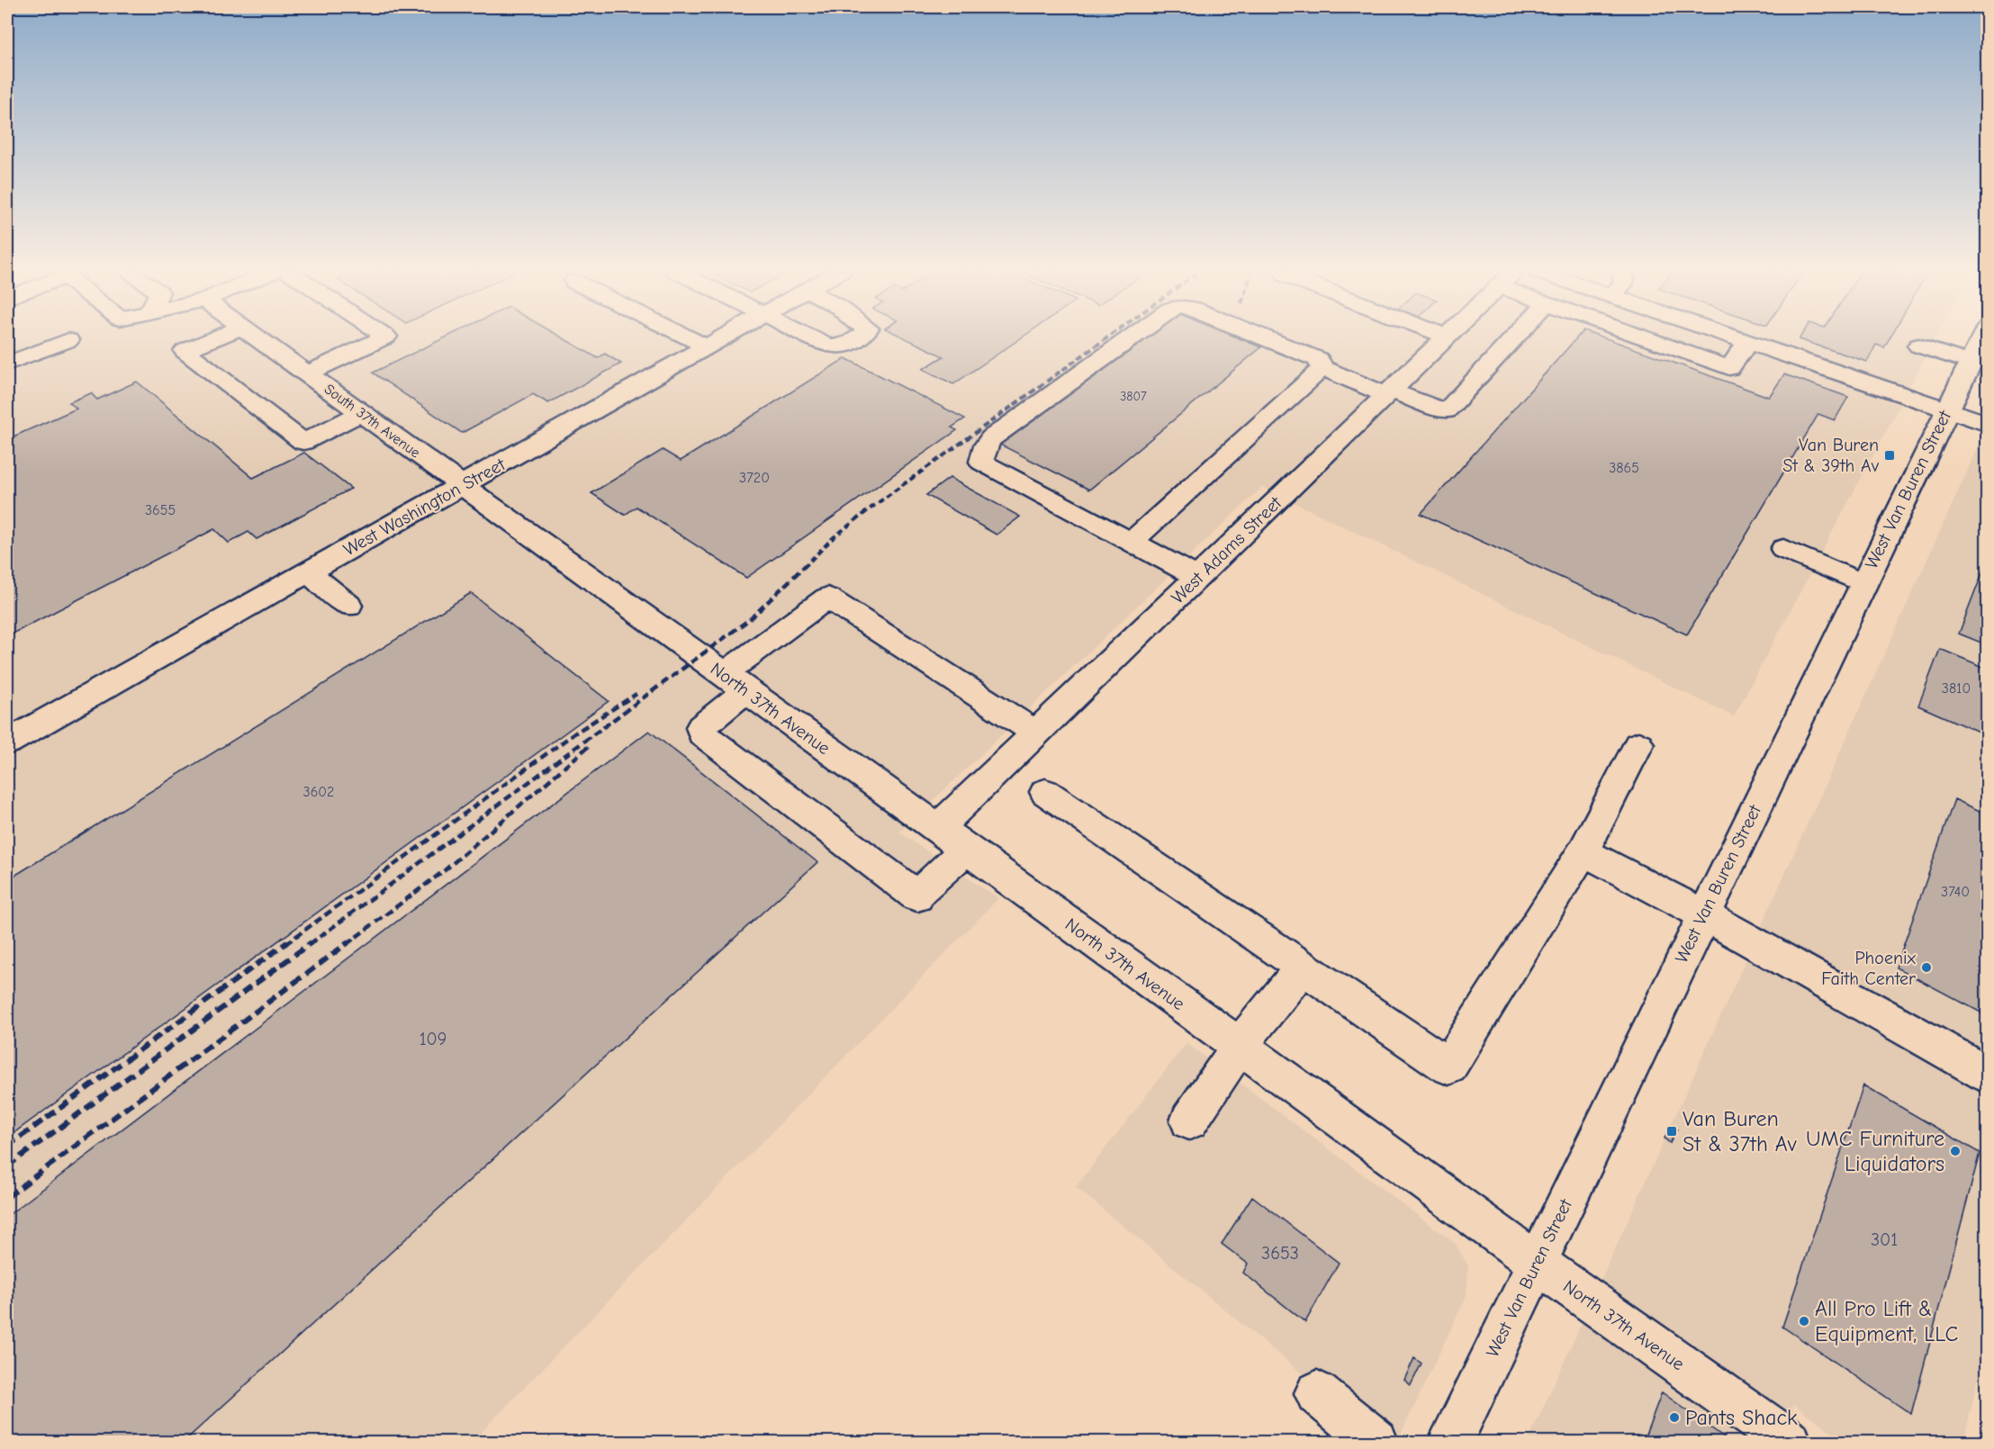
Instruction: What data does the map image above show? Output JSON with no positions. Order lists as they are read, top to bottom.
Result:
{
  "streets": {
    "street": [
      "South 37th Avenue",
      "West Van Buren Street",
      "West Washington Street",
      "West Adams Street",
      "North 37th Avenue"
    ]
  },
  "crossings": [
    ["South 37th Avenue", "West Washington Street"],
    ["South 37th Avenue", "North 37th Avenue"],
    ["West Van Buren Street", "North 37th Avenue"],
    ["West Washington Street", "North 37th Avenue"],
    ["West Adams Street", "North 37th Avenue"]
  ],
  "places": {
    "transit": ["Van Buren St & 39th Av", "Van Buren St & 37th Av"],
    "other": [
      "Phoenix Faith Center",
      "UMC Furniture Liquidators",
      "All Pro Lift & Equipment, LLC",
      "Pants Shack"
    ]
  },
  "house_numbers": [
    "3807",
    "3865",
    "3720",
    "3655",
    "3810",
    "3602",
    "3740",
    "109",
    "301",
    "3653"
  ]
}
